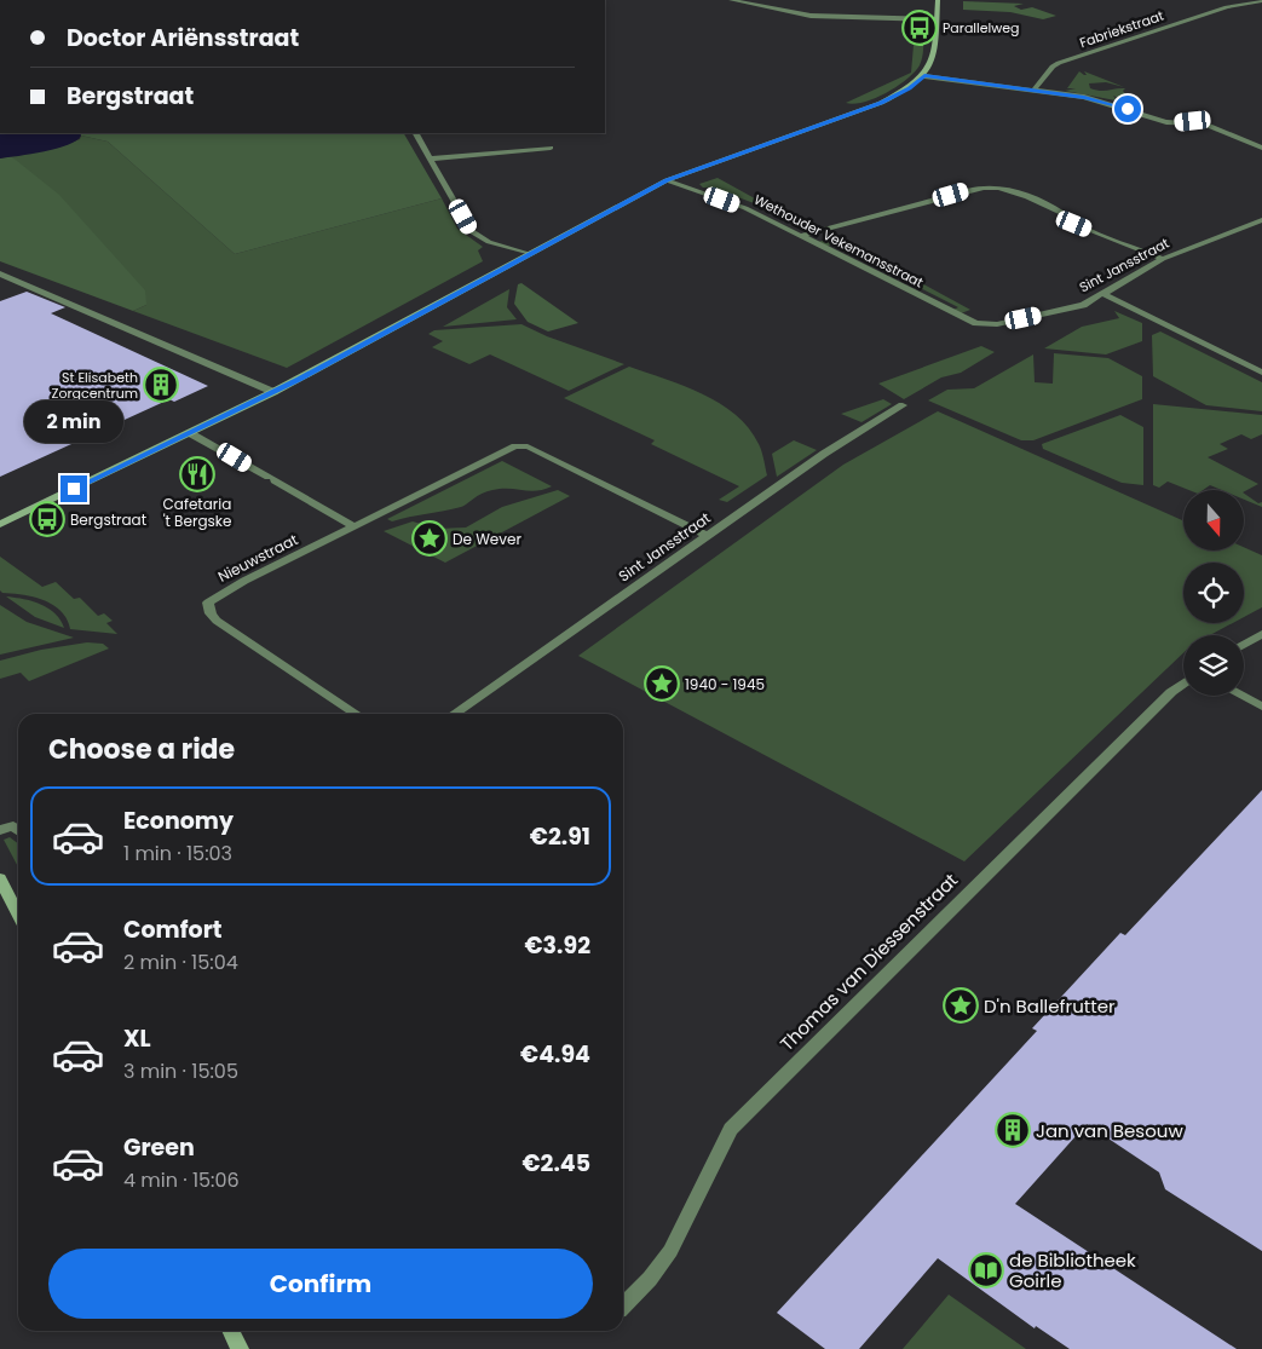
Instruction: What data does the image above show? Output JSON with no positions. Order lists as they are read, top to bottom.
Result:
{
  "streets": {
    "street": [
      "Fabriekstraat",
      "Wethouder Vekemansstraat",
      "Sint Jansstraat",
      "Nieuwstraat",
      "Thomas van Diessenstraat"
    ]
  },
  "crossings": [
    ["Wethouder Vekemansstraat", "Sint Jansstraat"]
  ],
  "places": {
    "bus stop": ["Parallelweg", "Bergstraat"],
    "building": ["St Elisabeth Zorgcentrum", "Jan van Besouw"],
    "restaurant": ["Cafetaria 't Bergske"],
    "place": ["De Wever", "1940 - 1945", "D'n Ballefrutter"],
    "library": ["de Bibliotheek Goirle"]
  },
  "north": "bottom",
  "page": {
    "banner": ["Doctor Ariënsstraat", "Bergstraat"],
    "bubble": "2 min",
    "heading": "Choose a ride",
    "list": [
      {
        "name": "Economy",
        "note": "1 min · 15:03",
        "value": "€2.91"
      },
      {
        "name": "Comfort",
        "note": "2 min · 15:04",
        "value": "€3.92"
      },
      {
        "name": "XL",
        "note": "3 min · 15:05",
        "value": "€4.94"
      },
      {
        "name": "Green",
        "note": "4 min · 15:06",
        "value": "€2.45"
      }
    ],
    "buttons": "Confirm"
  }
}
